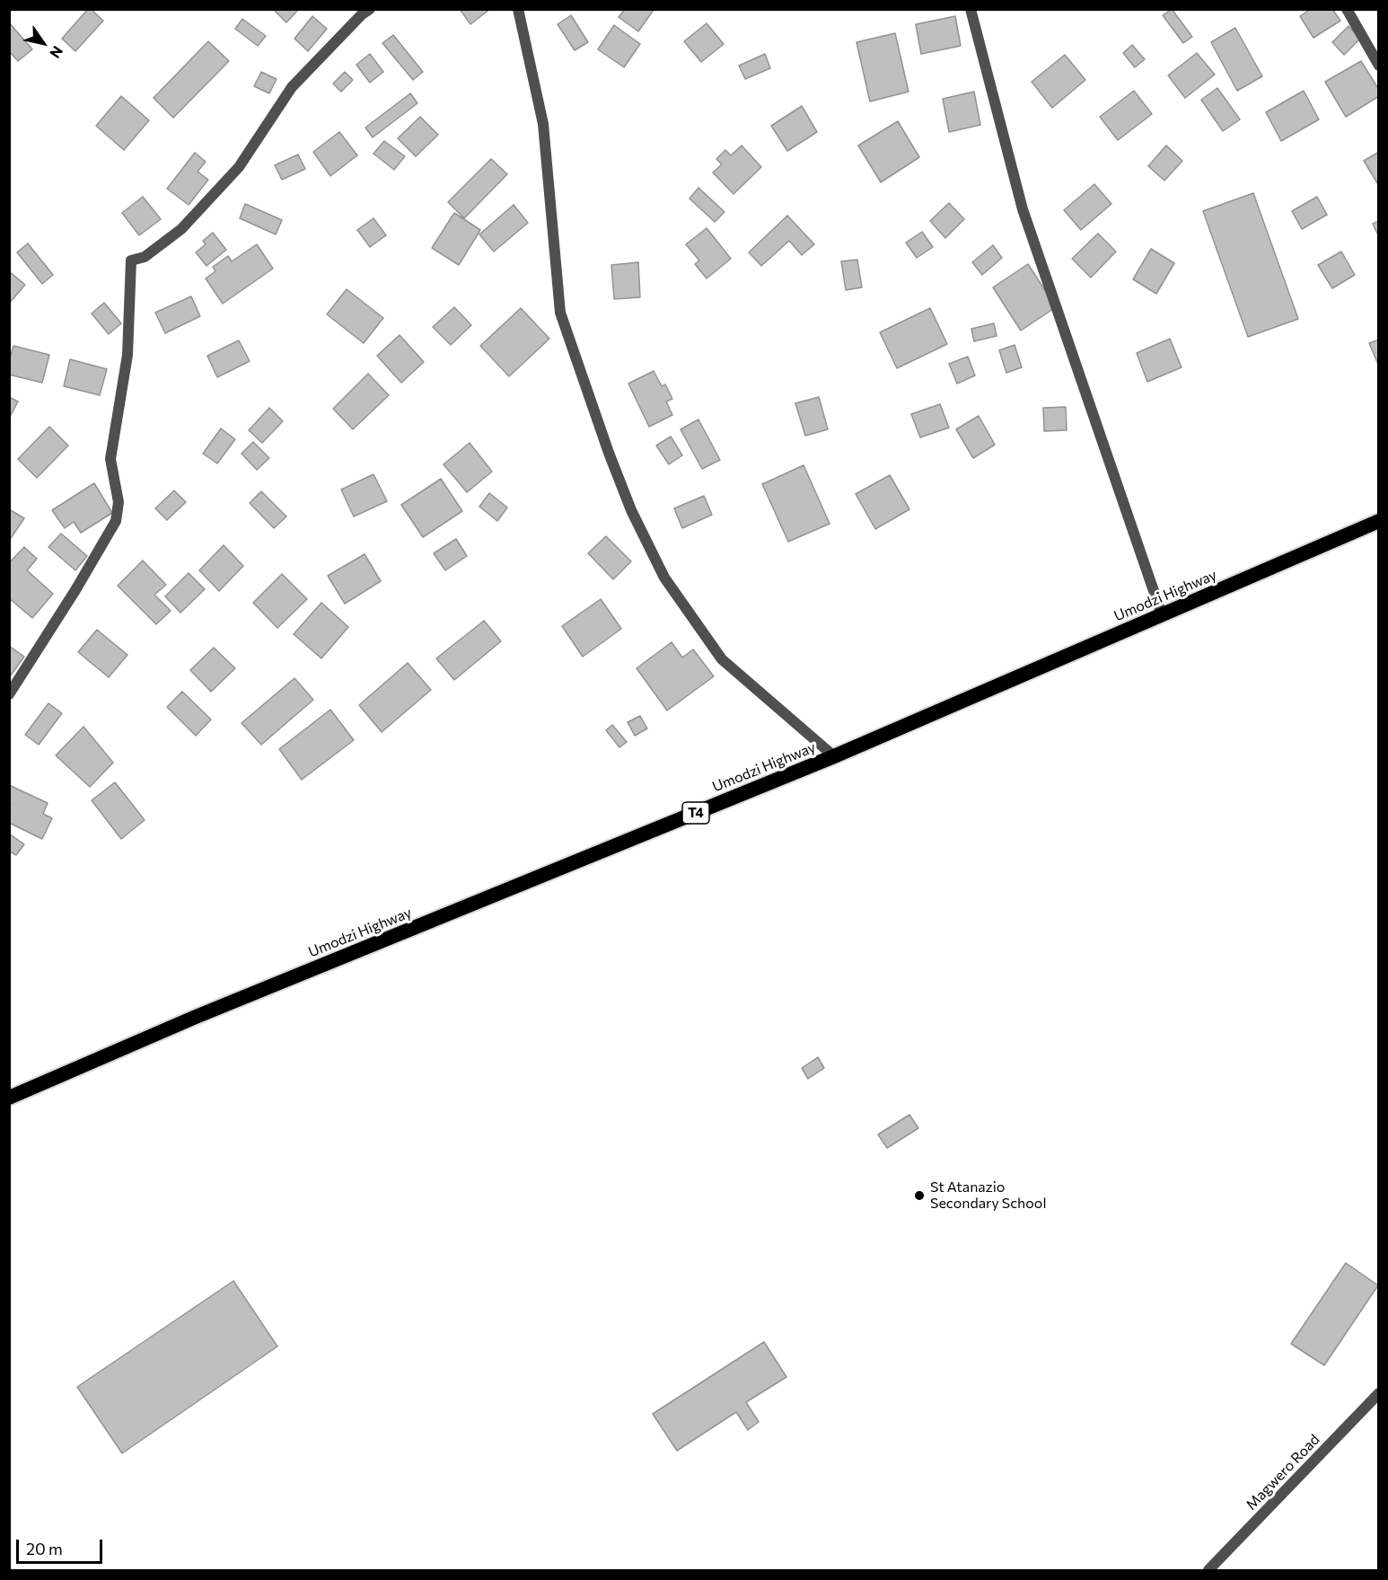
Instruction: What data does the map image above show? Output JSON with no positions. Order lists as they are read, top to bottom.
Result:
{
  "streets": {
    "highway": ["Umodzi Highway", "T4"],
    "street": ["Magwero Road"]
  },
  "places": ["St Atanazio Secondary School"],
  "scale_bar": "20 m",
  "north": "bottom right"
}
